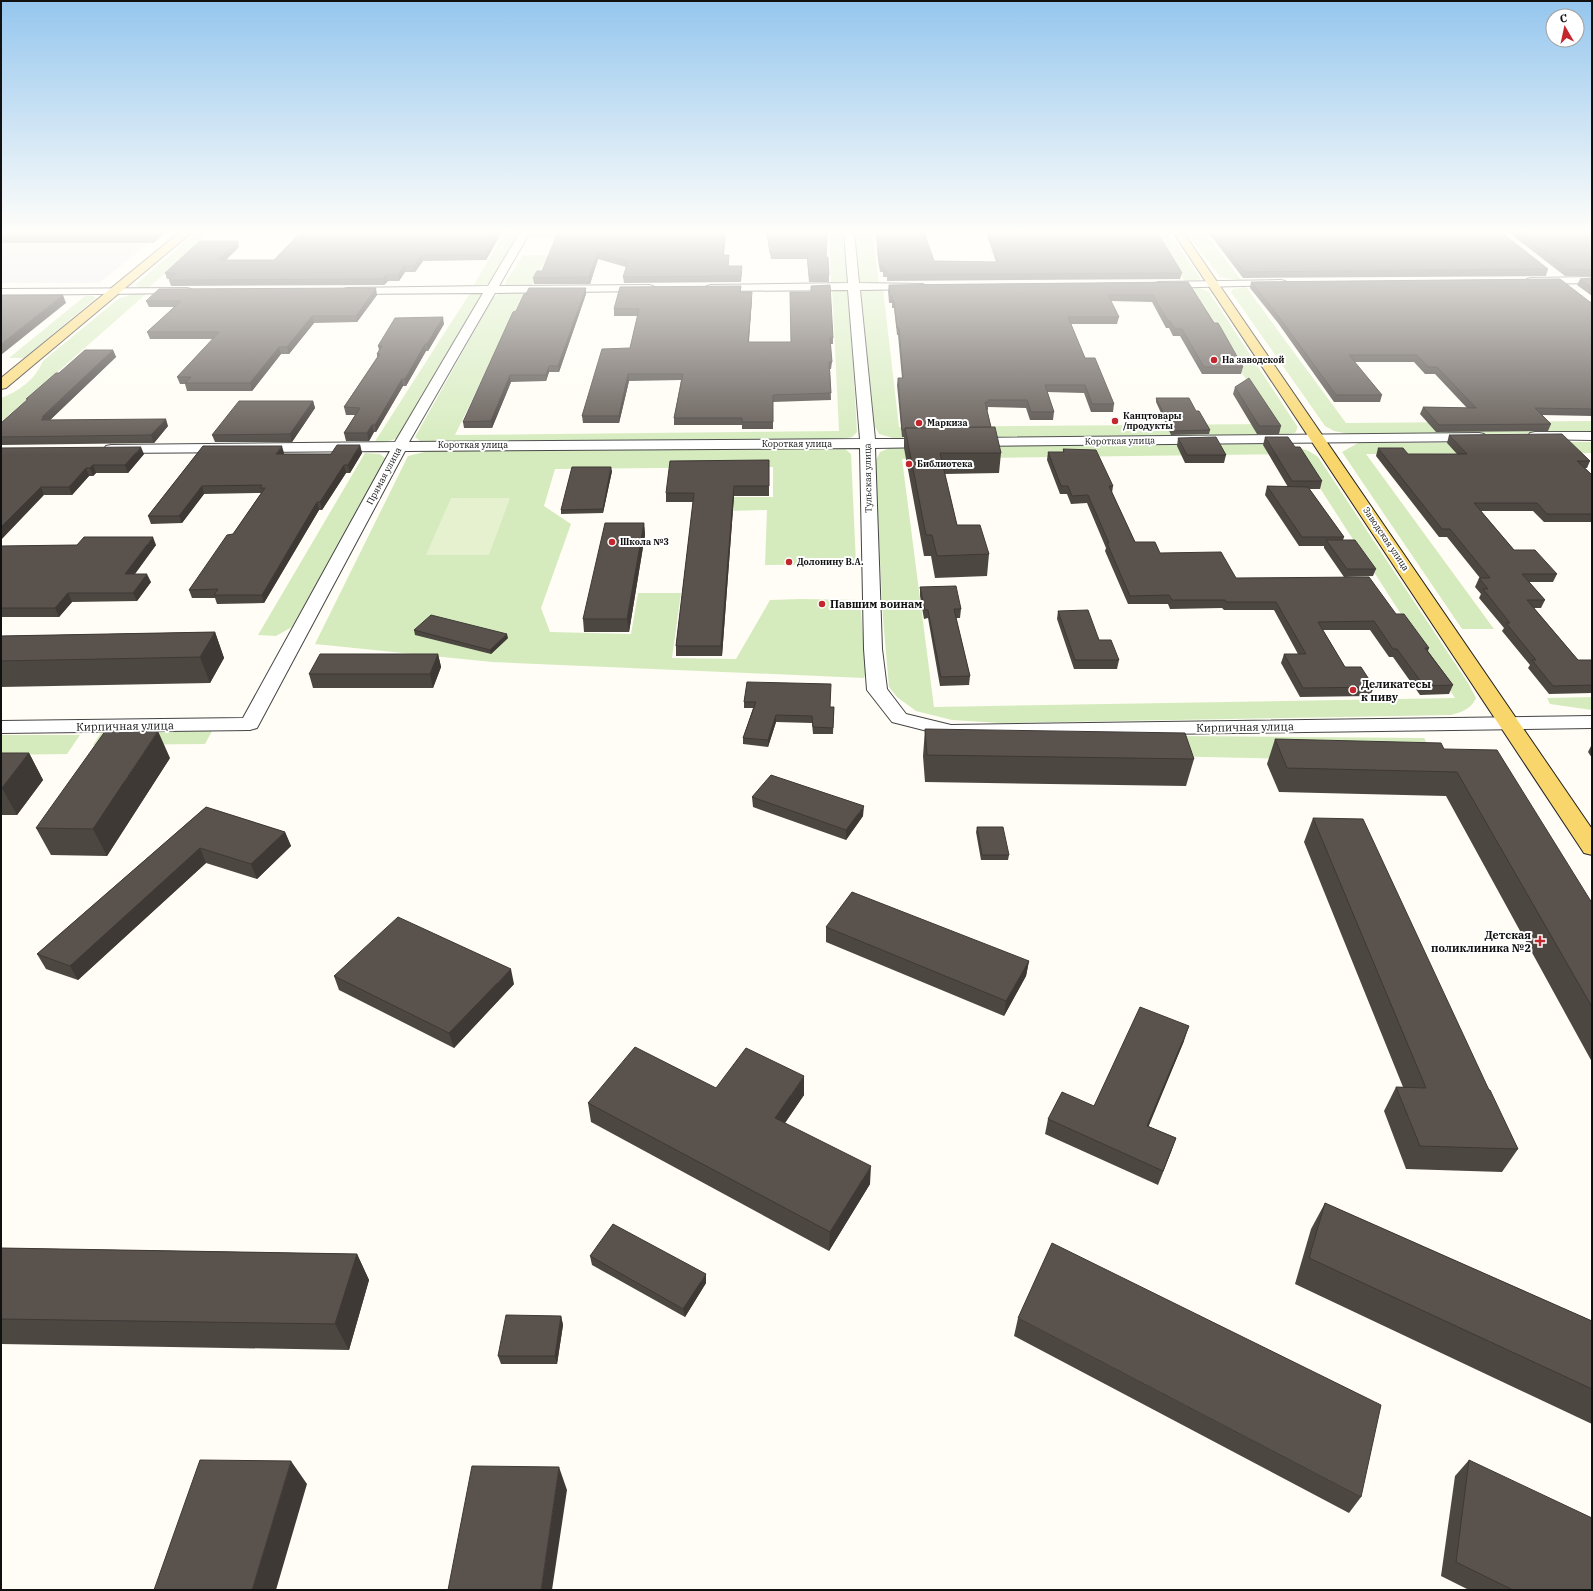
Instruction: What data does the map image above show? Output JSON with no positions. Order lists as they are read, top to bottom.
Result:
{
  "streets": {
    "main road": ["Заводская улица"],
    "street": [
      "Короткая улица",
      "Прямая улица",
      "Тульская улица",
      "Кирпичная улица"
    ]
  },
  "crossings": [
    ["Короткая улица", "Прямая улица"],
    ["Короткая улица", "Тульская улица"],
    ["Короткая улица", "Заводская улица"],
    ["Прямая улица", "Кирпичная улица"],
    ["Тульская улица", "Кирпичная улица"],
    ["Заводская улица", "Кирпичная улица"]
  ],
  "places": {
    "other": [
      "На заводской",
      "Канцтовары /продукты",
      "Маркиза",
      "Библиотека",
      "Школа №3",
      "Долонину В.А.",
      "Павшим воинам",
      "Деликатесы к пиву"
    ],
    "health": ["Детская поликлиника №2"]
  },
  "north": "top"
}
